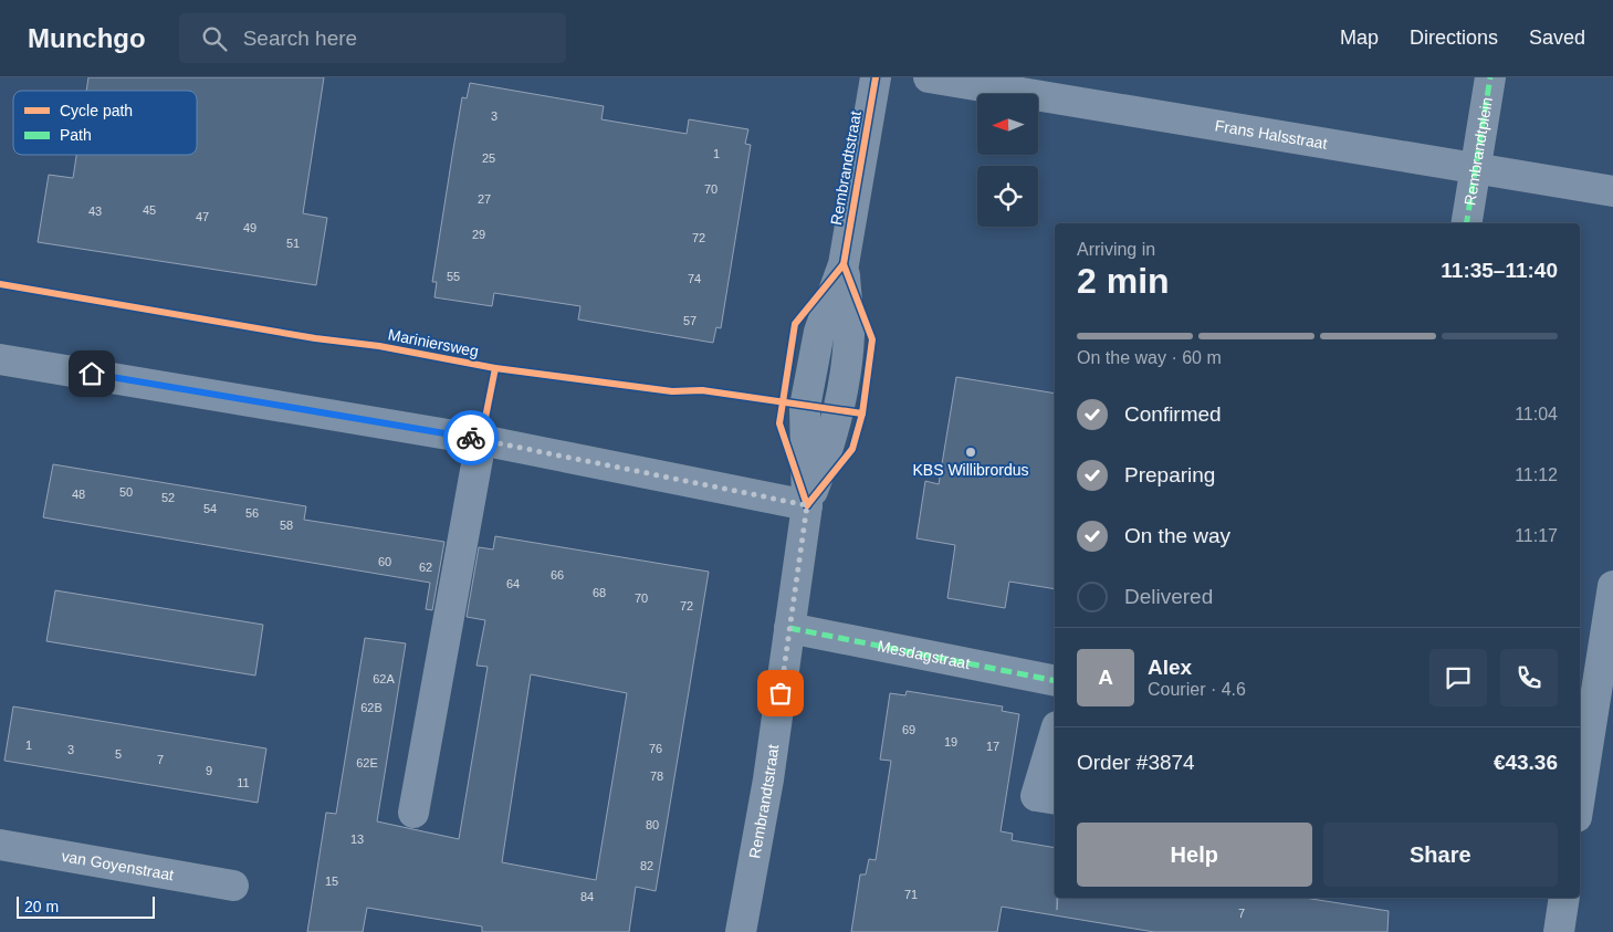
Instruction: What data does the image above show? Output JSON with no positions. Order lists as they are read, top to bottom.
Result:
{
  "streets": {
    "street": [
      "Frans Halsstraat",
      "Rembrandtplein",
      "Rembrandtstraat",
      "Mesdagstraat",
      "van Goyenstraat"
    ],
    "cycle path": ["Mariniersweg"]
  },
  "crossings": [
    ["Frans Halsstraat", "Rembrandtplein"],
    ["Rembrandtstraat", "Mesdagstraat"]
  ],
  "places": ["KBS Willibrordus"],
  "house_numbers": [
    "3",
    "1",
    "25",
    "70",
    "27",
    "45",
    "43",
    "47",
    "49",
    "29",
    "72",
    "51",
    "55",
    "74",
    "57",
    "50",
    "48",
    "52",
    "54",
    "56",
    "58",
    "60",
    "62",
    "66",
    "64",
    "68",
    "70",
    "72",
    "62A",
    "62B",
    "69",
    "19",
    "1",
    "17",
    "76",
    "3",
    "5",
    "7",
    "62E",
    "9",
    "78",
    "11",
    "80",
    "13",
    "82",
    "15",
    "71",
    "84",
    "7"
  ],
  "legend": ["Cycle path", "Path"],
  "scale_bar": "20 m",
  "north": "left",
  "page": {
    "header": "Munchgo",
    "search": "Search here",
    "nav": ["Map", "Directions", "Saved"],
    "heading": ["2 min", "Arriving in", "11:35–11:40"],
    "panel": [
      "Alex",
      "Courier · 4.6",
      "Order #3874",
      "€43.36"
    ],
    "bar": "On the way · 60 m",
    "list": [
      ["Confirmed", "11:04"],
      ["Preparing", "11:12"],
      ["On the way", "11:17"],
      "Delivered"
    ],
    "round": "A",
    "buttons": ["Help", "Share"],
    "scale": "20 m"
  }
}
